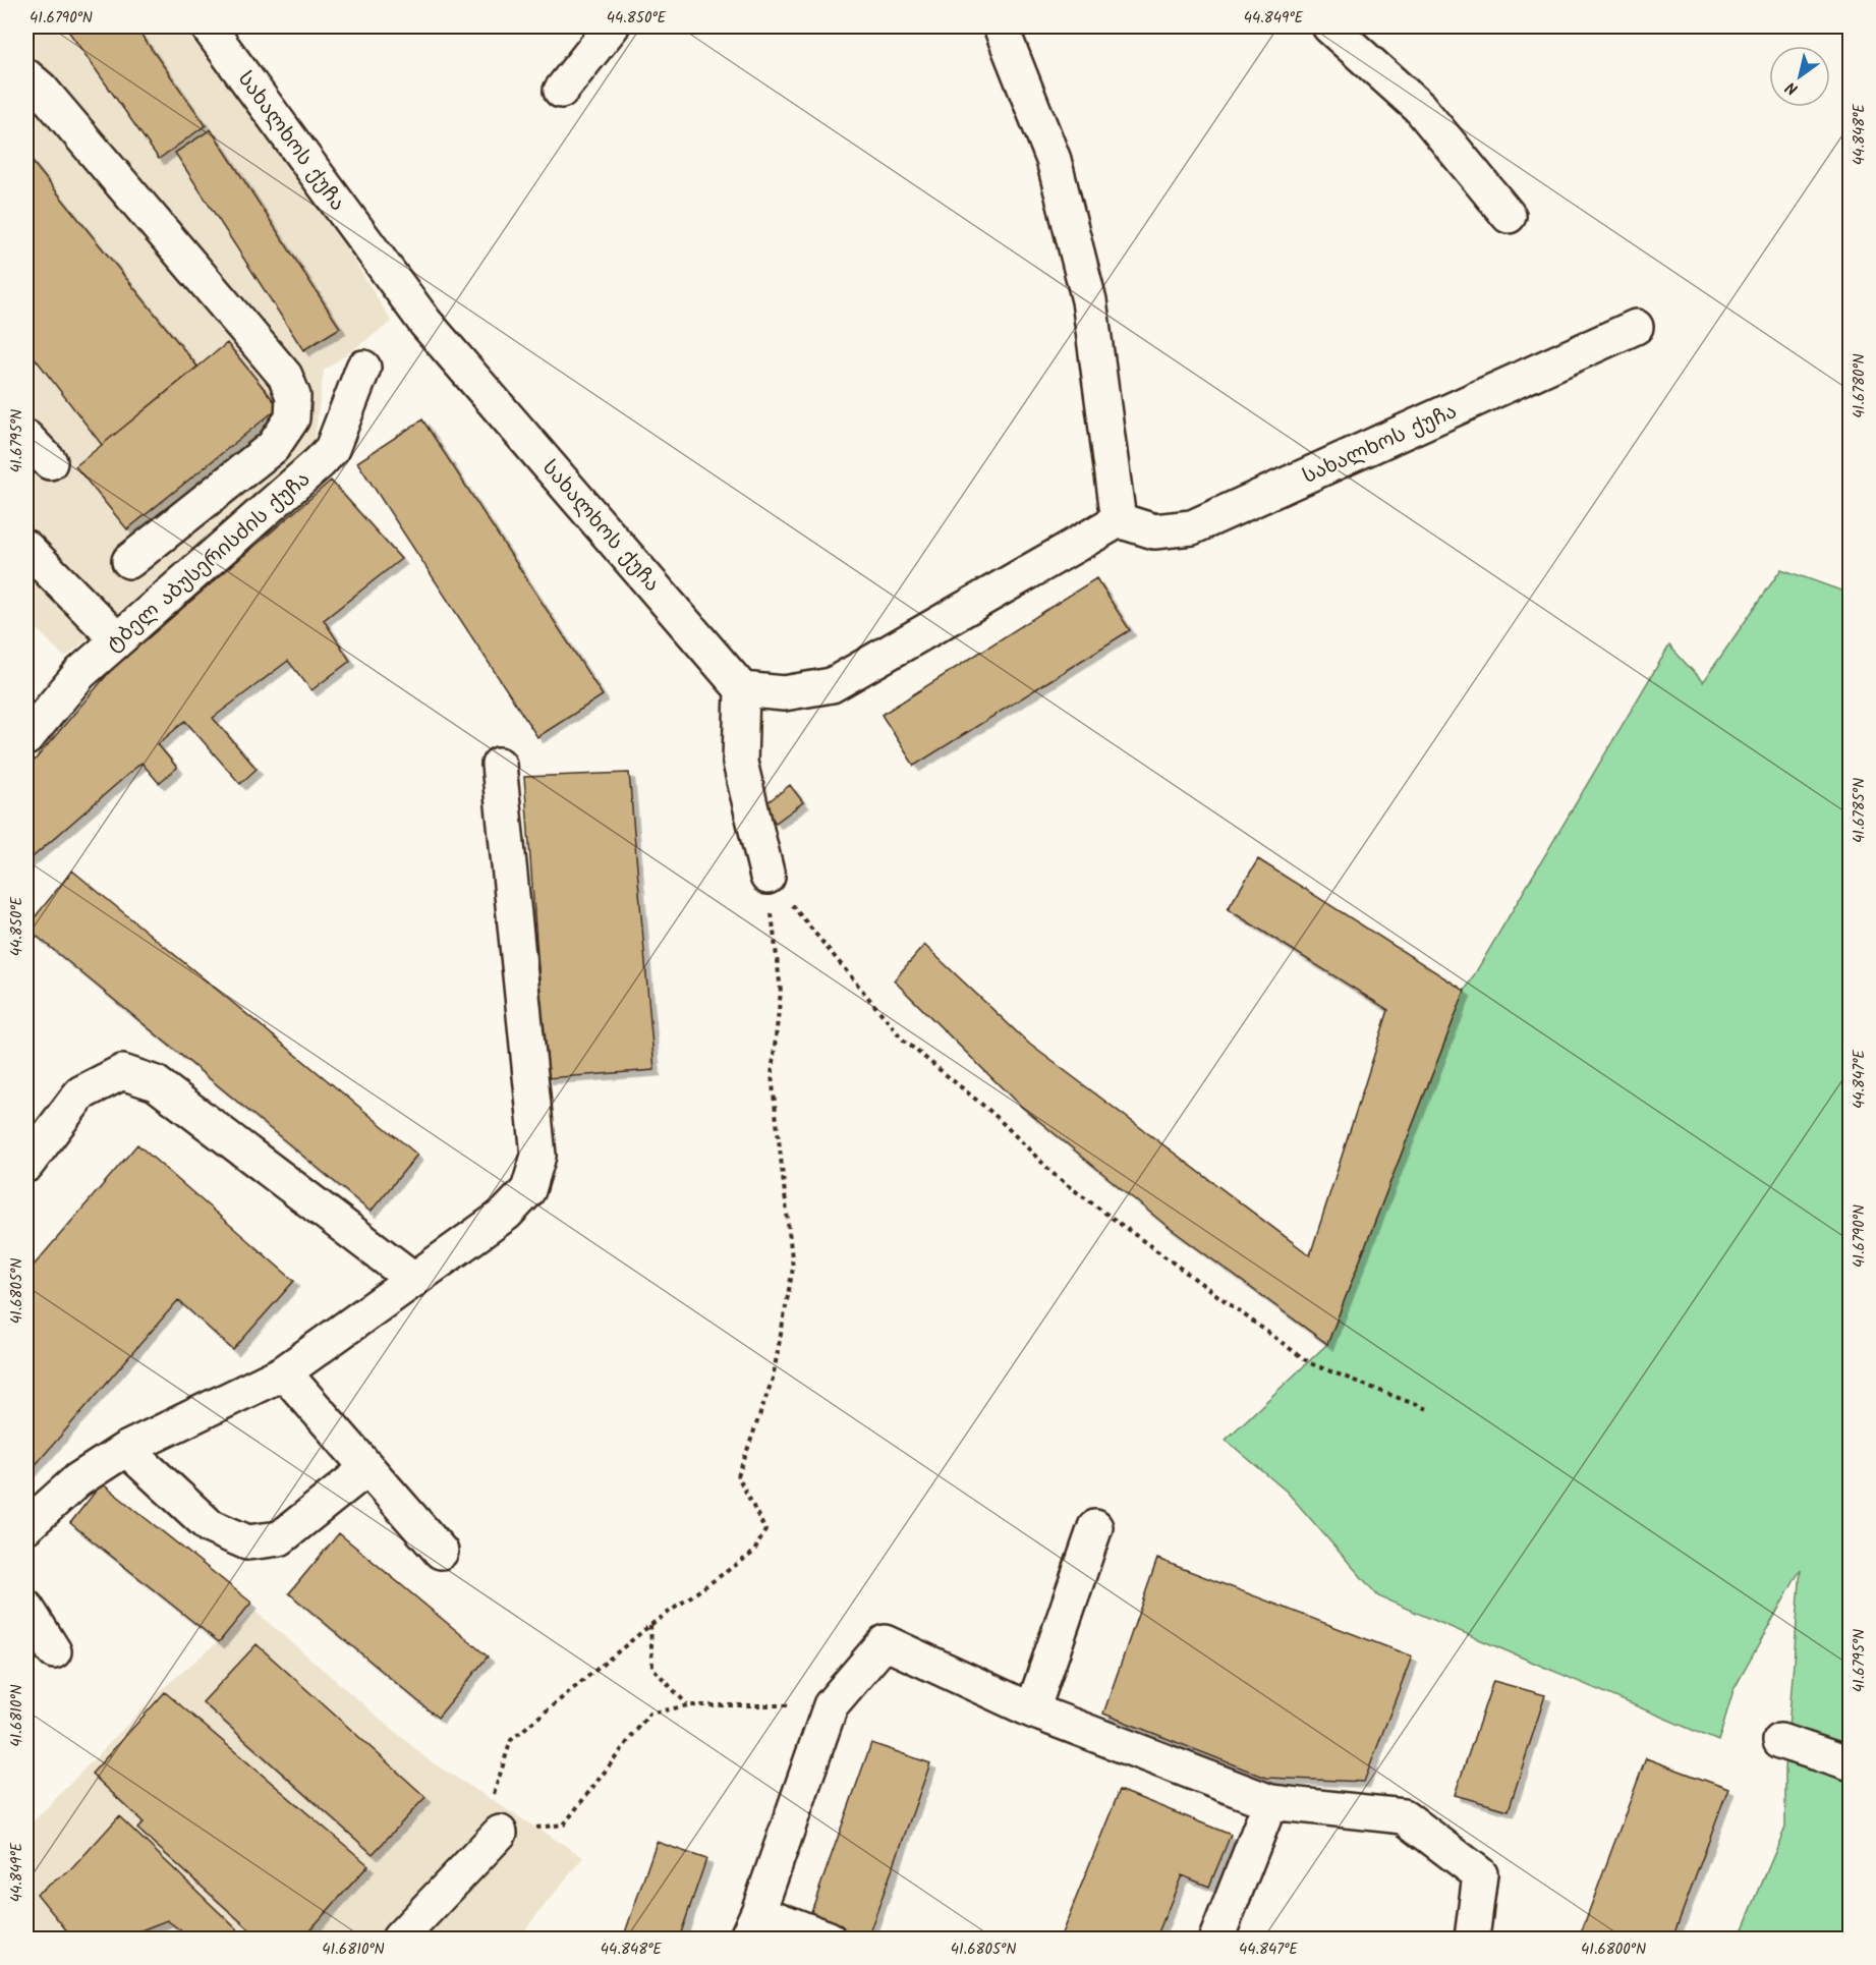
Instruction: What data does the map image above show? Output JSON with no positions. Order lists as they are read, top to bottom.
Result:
{
  "streets": {
    "street": ["სახალხოს ქუჩა", "ტბელ აბუსერისძის ქუჩა"]
  },
  "north": "bottom left",
  "coordinates": [
    "41.6790°N",
    "44.850°E",
    "44.849°E",
    "44.848°E",
    "41.6780°N",
    "41.6795°N",
    "41.6785°N",
    "44.847°E",
    "41.6805°N",
    "41.6810°N",
    "41.6800°N"
  ]
}
